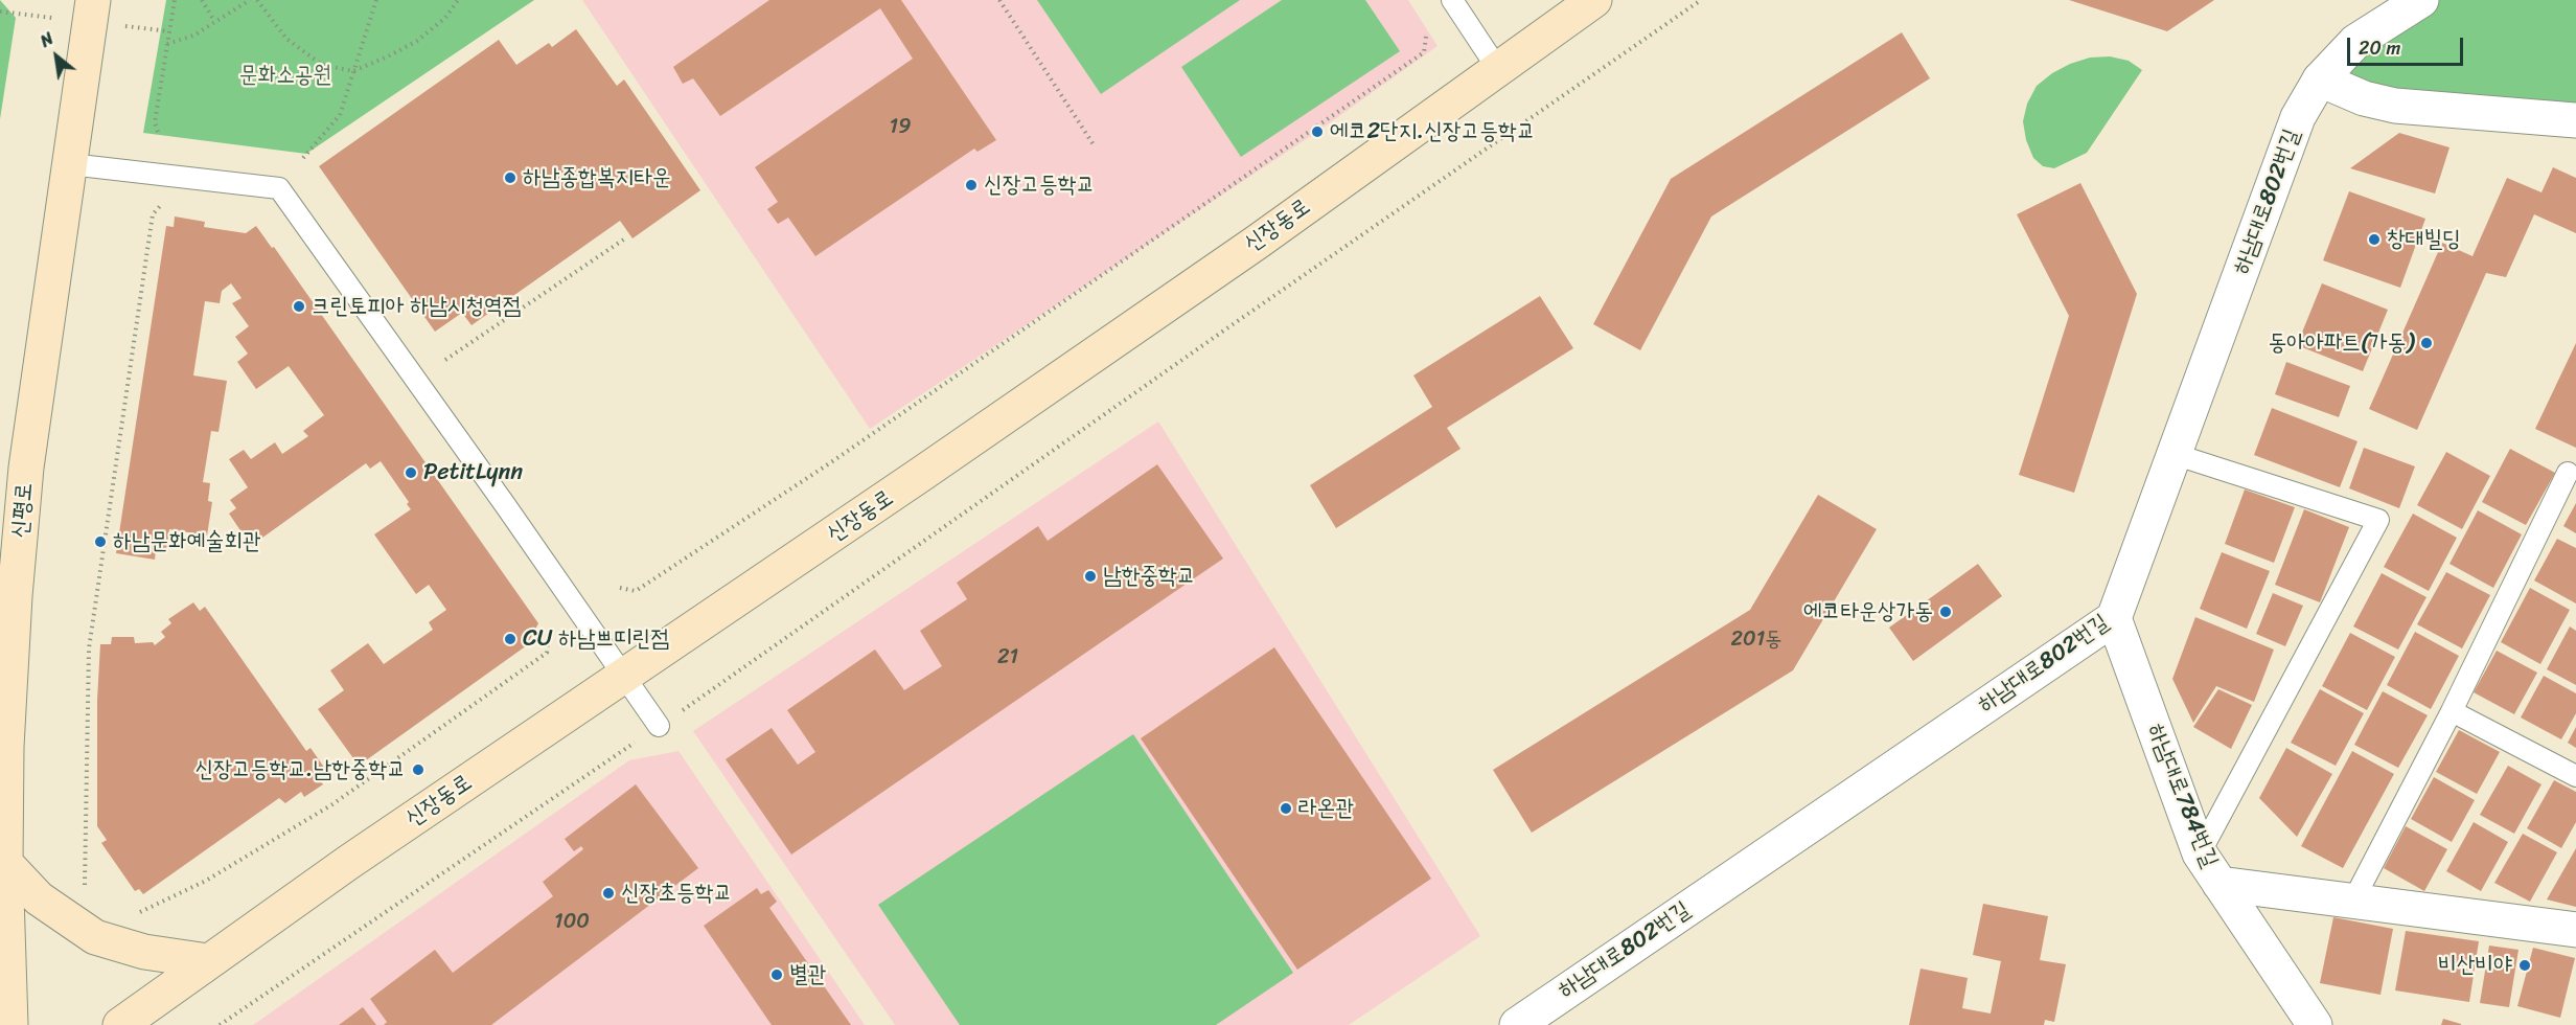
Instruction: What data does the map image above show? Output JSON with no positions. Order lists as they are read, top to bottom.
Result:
{
  "streets": {
    "main road": ["신장동로", "신평로"],
    "street": ["하남대로802번길", "하남대로784번길"]
  },
  "crossings": [
    ["하남대로802번길", "하남대로784번길"]
  ],
  "parks": ["문화소공원"],
  "places": [
    "에코2단지.신장고등학교",
    "하남종합복지타운",
    "신장고등학교",
    "창대빌딩",
    "크린토피아 하남시청역점",
    "동아아파트(가동)",
    "PetitLynn",
    "하남문화예술회관",
    "남한중학교",
    "에코타운상가동",
    "CU 하남쁘띠린점",
    "신장고등학교.남한중학교",
    "라온관",
    "신장초등학교",
    "비산비야",
    "별관"
  ],
  "house_numbers": [
    "19",
    "201동",
    "21",
    "100"
  ],
  "scale_bar": "20 m",
  "north": "top left"
}
